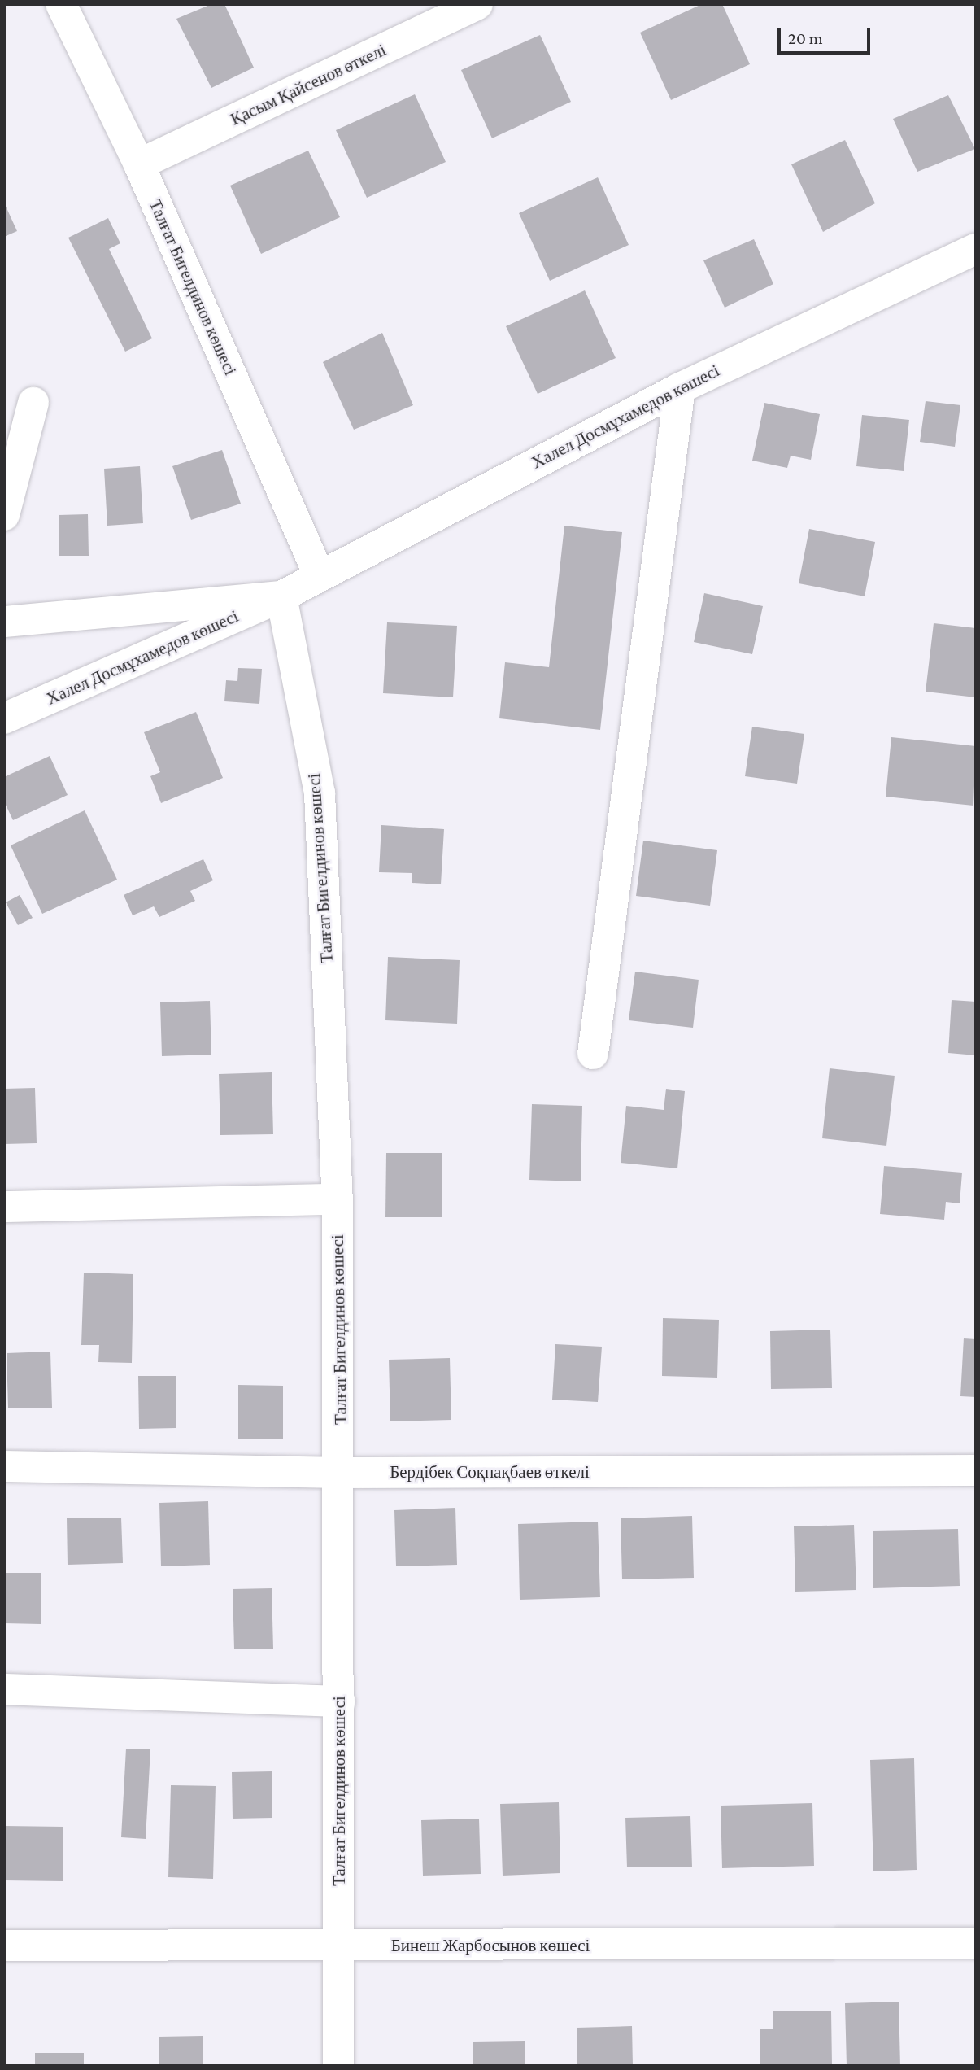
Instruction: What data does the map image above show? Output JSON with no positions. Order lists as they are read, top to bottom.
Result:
{
  "streets": {
    "street": [
      "Қасым Қайсенов өткелі",
      "Талғат Бигелдинов көшесі",
      "Халел Досмұхамедов көшесі",
      "Бердібек Соқпақбаев өткелі",
      "Бинеш Жарбосынов көшесі"
    ]
  },
  "crossings": [
    ["Қасым Қайсенов өткелі", "Талғат Бигелдинов көшесі"],
    ["Талғат Бигелдинов көшесі", "Халел Досмұхамедов көшесі"],
    ["Талғат Бигелдинов көшесі", "Бердібек Соқпақбаев өткелі"],
    ["Талғат Бигелдинов көшесі", "Бинеш Жарбосынов көшесі"]
  ],
  "scale_bar": "20 m"
}
